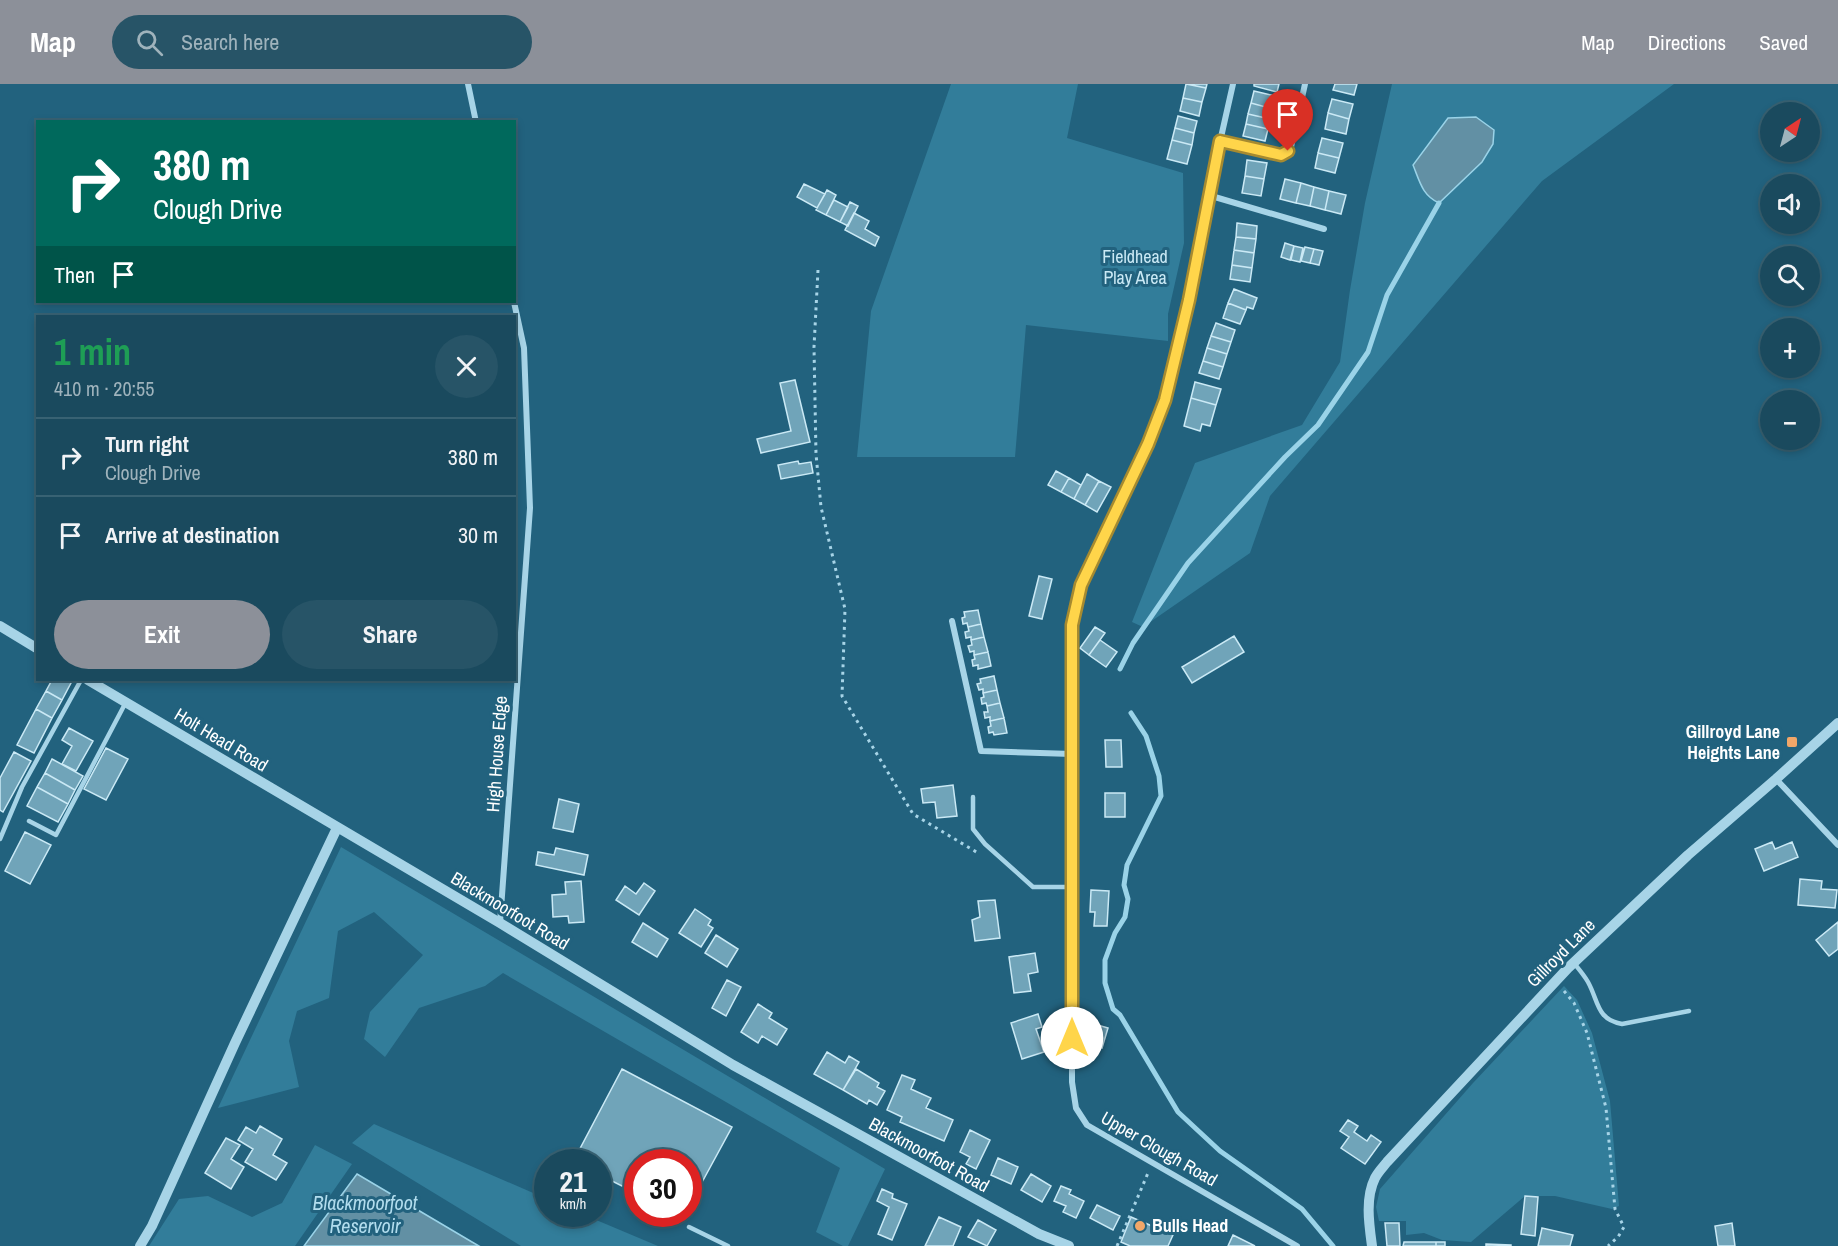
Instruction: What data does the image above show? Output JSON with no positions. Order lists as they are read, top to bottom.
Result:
{
  "streets": {
    "street": [
      "Holt Head Road",
      "High House Edge",
      "Blackmoorfoot Road",
      "Gillroyd Lane",
      "Upper Clough Road"
    ]
  },
  "crossings": [
    ["Holt Head Road", "Blackmoorfoot Road"],
    ["High House Edge", "Blackmoorfoot Road"]
  ],
  "water": ["Blackmoorfoot Reservoir"],
  "parks": ["Fieldhead Play Area"],
  "places": {
    "transit": ["Gillroyd Lane Heights Lane"],
    "other": ["Bulls Head"]
  },
  "north": "top right",
  "page": {
    "header": "Map",
    "search": "Search here",
    "nav": ["Map", "Directions", "Saved"],
    "map_buttons": ["+", "−"],
    "turn": ["380 m", "Clough Drive"],
    "then": "Then",
    "heading": ["1 min", "410 m · 20:55"],
    "list": [
      {
        "name": "Turn right",
        "note": "Clough Drive",
        "value": "380 m"
      },
      {
        "name": "Arrive at destination",
        "value": "30 m"
      }
    ],
    "buttons": ["Exit", "Share"],
    "speed": "21 km/h",
    "limit": "30"
  }
}
